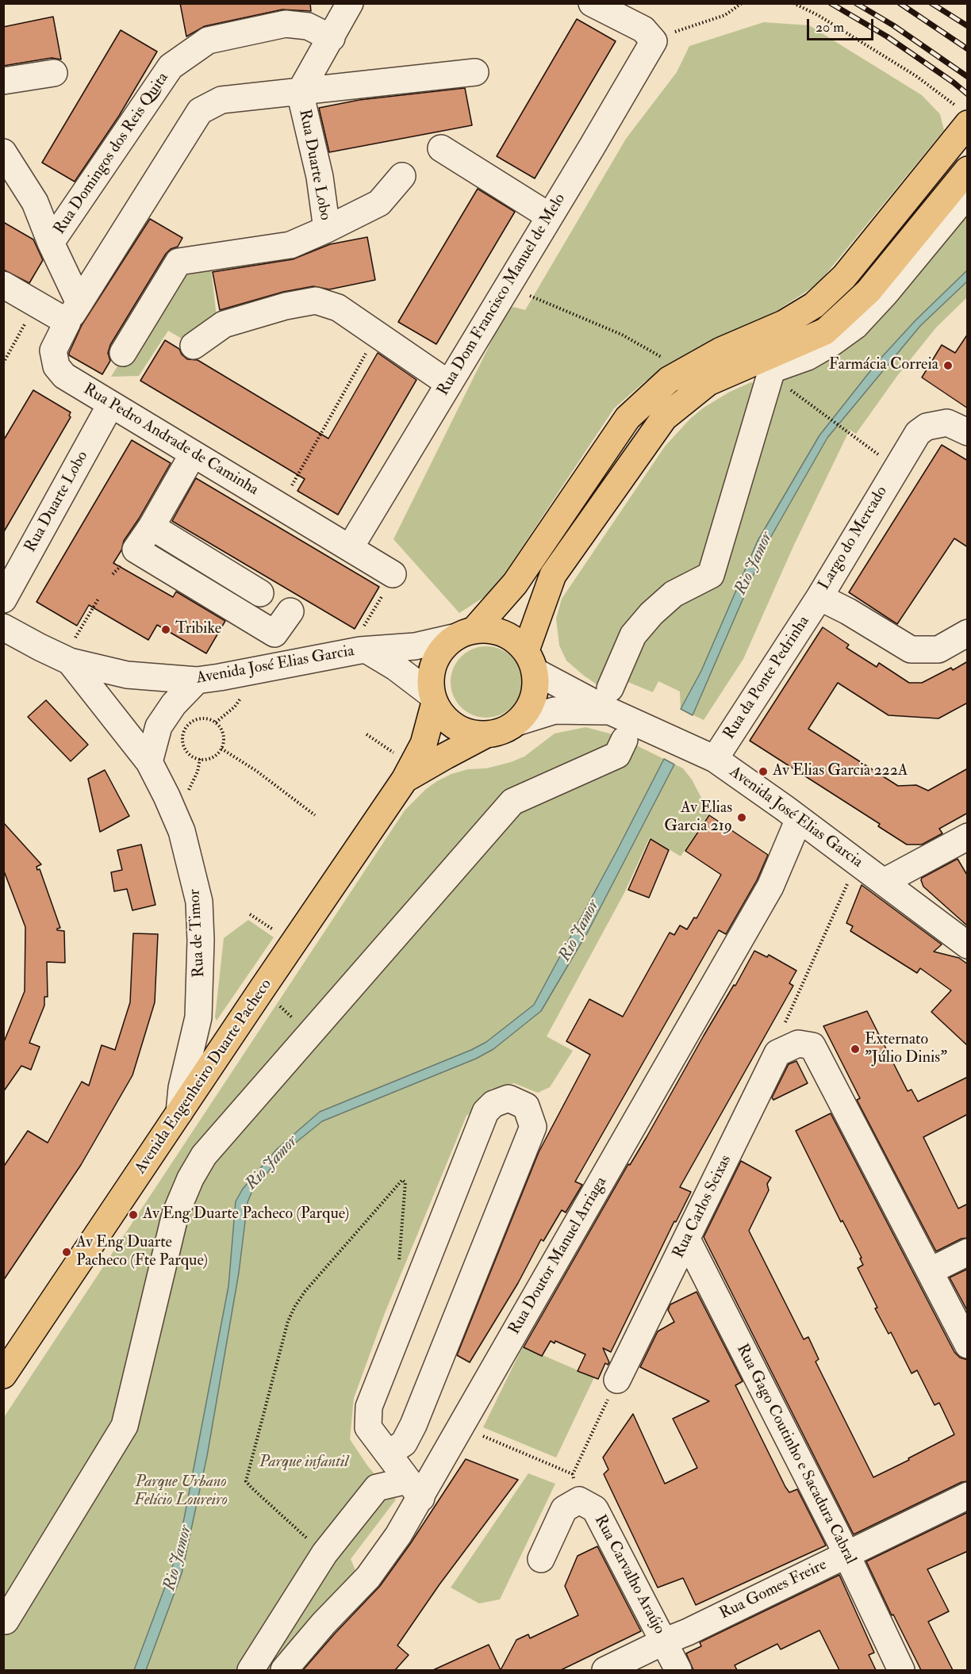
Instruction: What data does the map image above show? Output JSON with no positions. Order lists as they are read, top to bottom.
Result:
{
  "streets": {
    "main road": ["Avenida Engenheiro Duarte Pacheco"],
    "street": [
      "Rua Domingos dos Reis Quita",
      "Rua Duarte Lobo",
      "Rua Dom Francisco Manuel de Melo",
      "Rua Pedro Andrade de Caminha",
      "Largo do Mercado",
      "Avenida José Elias Garcia",
      "Rua da Ponte Pedrinha",
      "Rua de Timor",
      "Rua Carlos Seixas",
      "Rua Doutor Manuel Arriaga",
      "Rua Gago Coutinho e Sacadura Cabral",
      "Rua Carvalho Araújo",
      "Rua Gomes Freire"
    ]
  },
  "crossings": [
    ["Rua Duarte Lobo", "Rua Pedro Andrade de Caminha"],
    ["Rua Dom Francisco Manuel de Melo", "Rua Pedro Andrade de Caminha"],
    ["Largo do Mercado", "Rua da Ponte Pedrinha"],
    ["Avenida José Elias Garcia", "Rua da Ponte Pedrinha"],
    ["Avenida José Elias Garcia", "Rua de Timor"],
    ["Avenida José Elias Garcia", "Avenida Engenheiro Duarte Pacheco"],
    ["Avenida José Elias Garcia", "Rua Doutor Manuel Arriaga"],
    ["Rua de Timor", "Avenida Engenheiro Duarte Pacheco"],
    ["Rua Carlos Seixas", "Rua Gago Coutinho e Sacadura Cabral"],
    ["Rua Gago Coutinho e Sacadura Cabral", "Rua Gomes Freire"],
    ["Rua Carvalho Araújo", "Rua Gomes Freire"]
  ],
  "water": ["Rio Jamor"],
  "parks": ["Parque infantil", "Parque Urbano Felício Loureiro"],
  "places": [
    "Farmácia Correia",
    "Tribike",
    "Av Elias Garcia 222A",
    "Av Elias Garcia 219",
    "Externato \"Júlio Dinis\"",
    "Av Eng Duarte Pacheco (Parque)",
    "Av Eng Duarte Pacheco (Fte Parque)"
  ],
  "scale_bar": "20 m"
}
